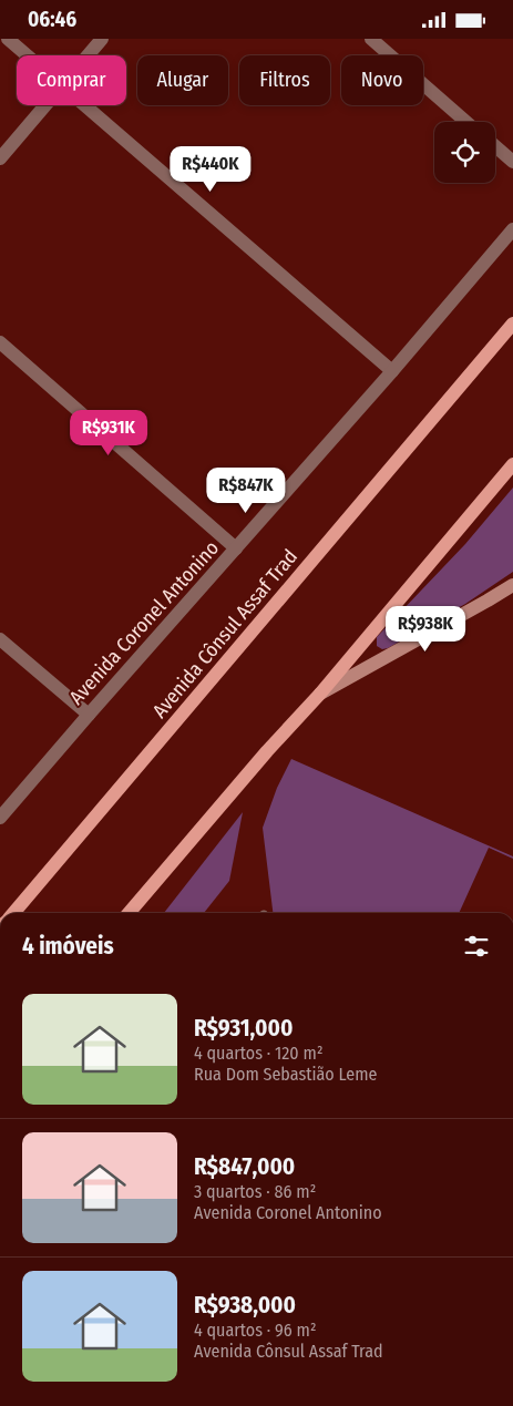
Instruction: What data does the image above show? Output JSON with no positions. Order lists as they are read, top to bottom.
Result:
{
  "streets": {
    "main road": ["Avenida Cônsul Assaf Trad"],
    "street": ["Avenida Coronel Antonino"]
  },
  "page": {
    "status": "06:46",
    "chip": [
      "Comprar",
      "Alugar",
      "Filtros",
      "Novo"
    ],
    "price": [
      "R$440K",
      "R$931K",
      "R$847K",
      "R$938K"
    ],
    "heading": "4 imóveis",
    "list": [
      {
        "name": "R$931,000",
        "note": "4 quartos · 120 m² · Rua Dom Sebastião Leme"
      },
      {
        "name": "R$847,000",
        "note": "3 quartos · 86 m² · Avenida Coronel Antonino"
      },
      {
        "name": "R$938,000",
        "note": "4 quartos · 96 m² · Avenida Cônsul Assaf Trad"
      }
    ]
  }
}
